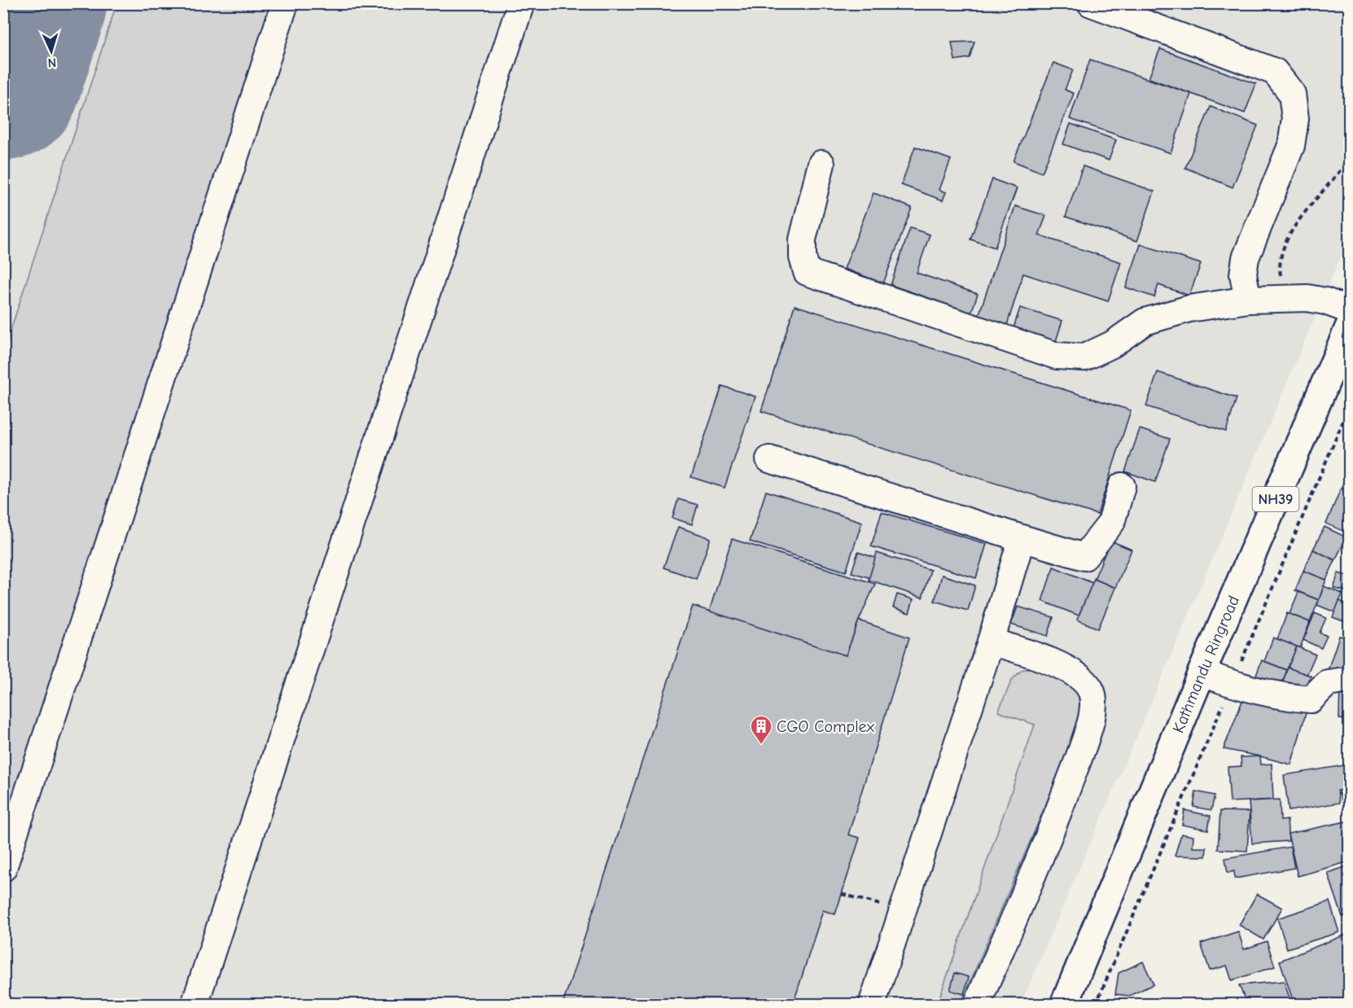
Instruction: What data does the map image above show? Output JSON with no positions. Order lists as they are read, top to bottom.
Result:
{
  "streets": {
    "highway": ["NH39", "Kathmandu Ringroad"]
  },
  "places": {
    "building": ["CGO Complex"]
  },
  "north": "bottom"
}
